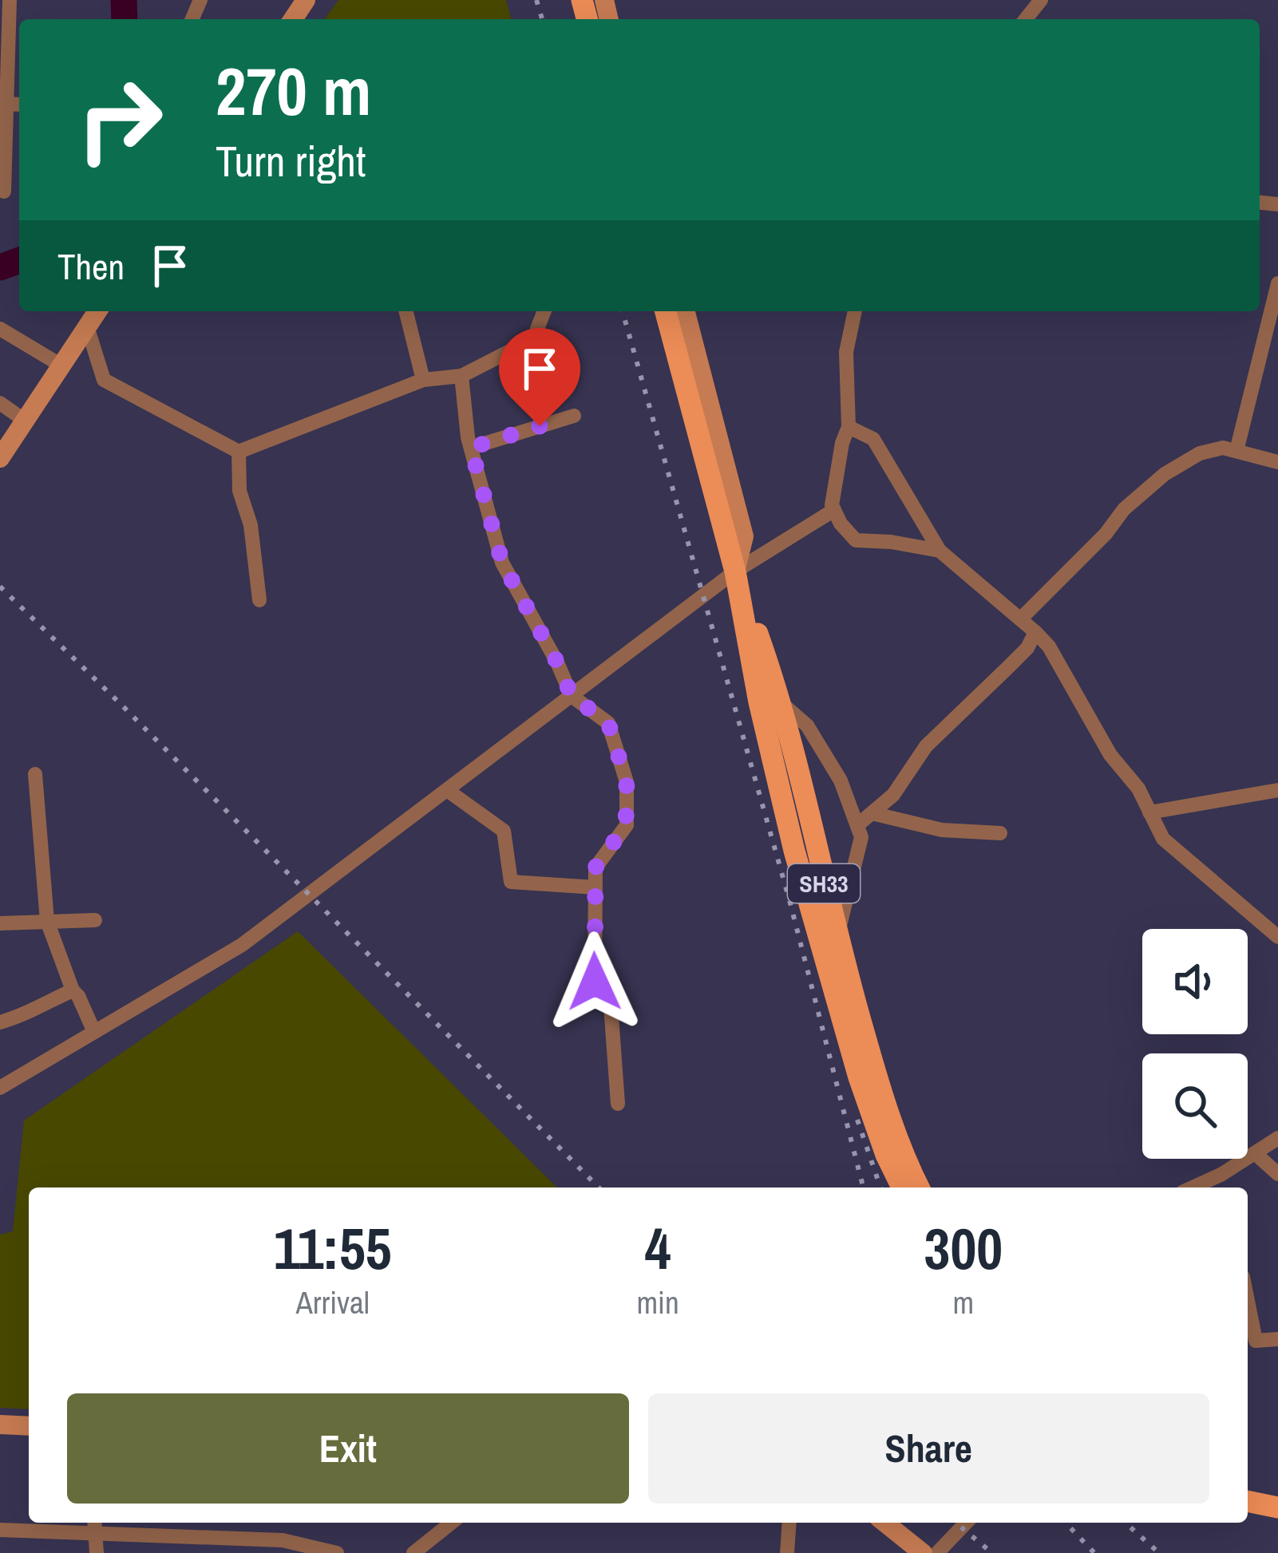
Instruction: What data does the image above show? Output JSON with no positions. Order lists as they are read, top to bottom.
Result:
{
  "streets": {
    "main road": ["SH33"]
  },
  "page": {
    "turn": ["270 m", "Turn right"],
    "then": "Then",
    "eta": [
      "11:55",
      "Arrival",
      "4",
      "min",
      "300",
      "m"
    ],
    "buttons": ["Exit", "Share"]
  }
}
